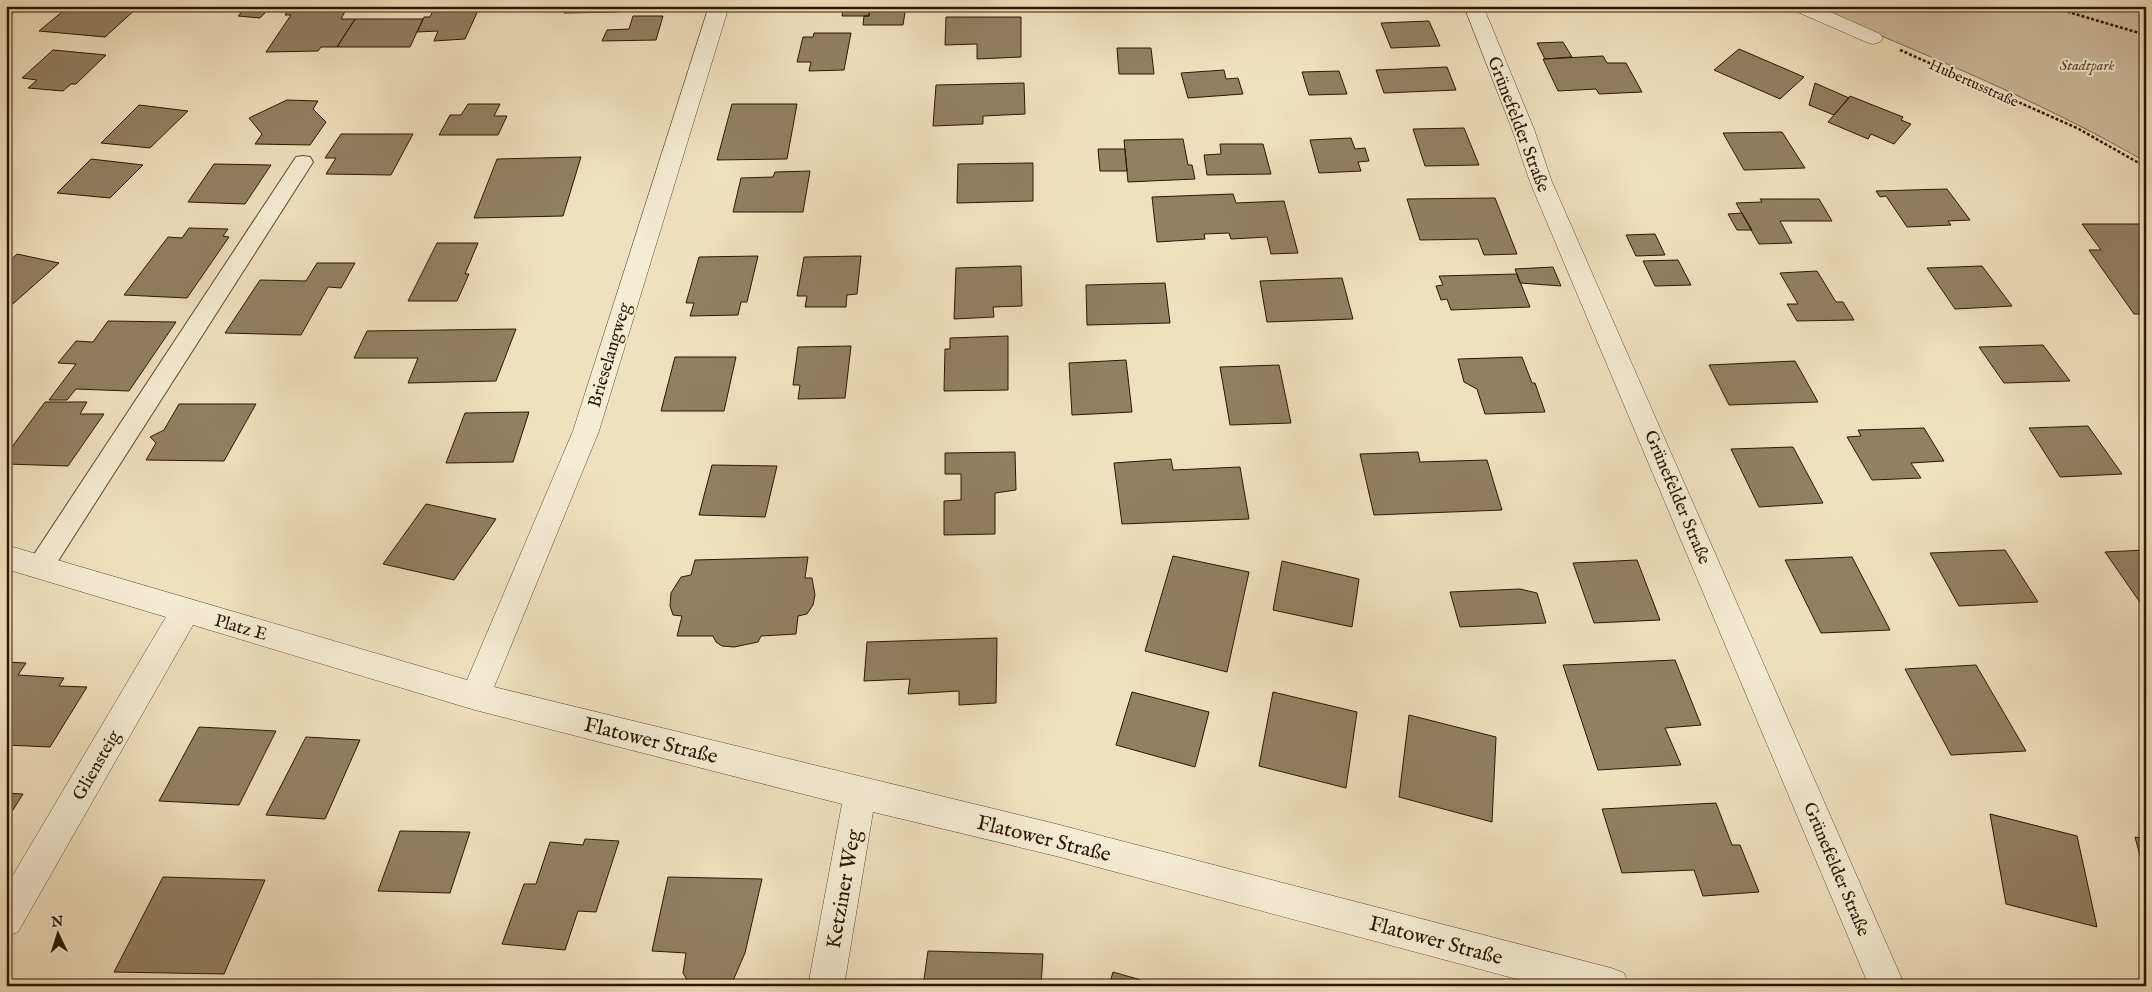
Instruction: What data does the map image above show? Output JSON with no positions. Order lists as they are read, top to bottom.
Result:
{
  "streets": {
    "street": [
      "Grünefelder Straße",
      "Brieselangweg",
      "Platz E",
      "Flatower Straße",
      "Gliensteig",
      "Ketziner Weg"
    ],
    "path": ["Hubertusstraße"]
  },
  "crossings": [
    ["Brieselangweg", "Platz E"],
    ["Brieselangweg", "Flatower Straße"],
    ["Platz E", "Flatower Straße"],
    ["Platz E", "Gliensteig"],
    ["Flatower Straße", "Ketziner Weg"]
  ],
  "parks": ["Stadtpark"],
  "north": "top"
}
